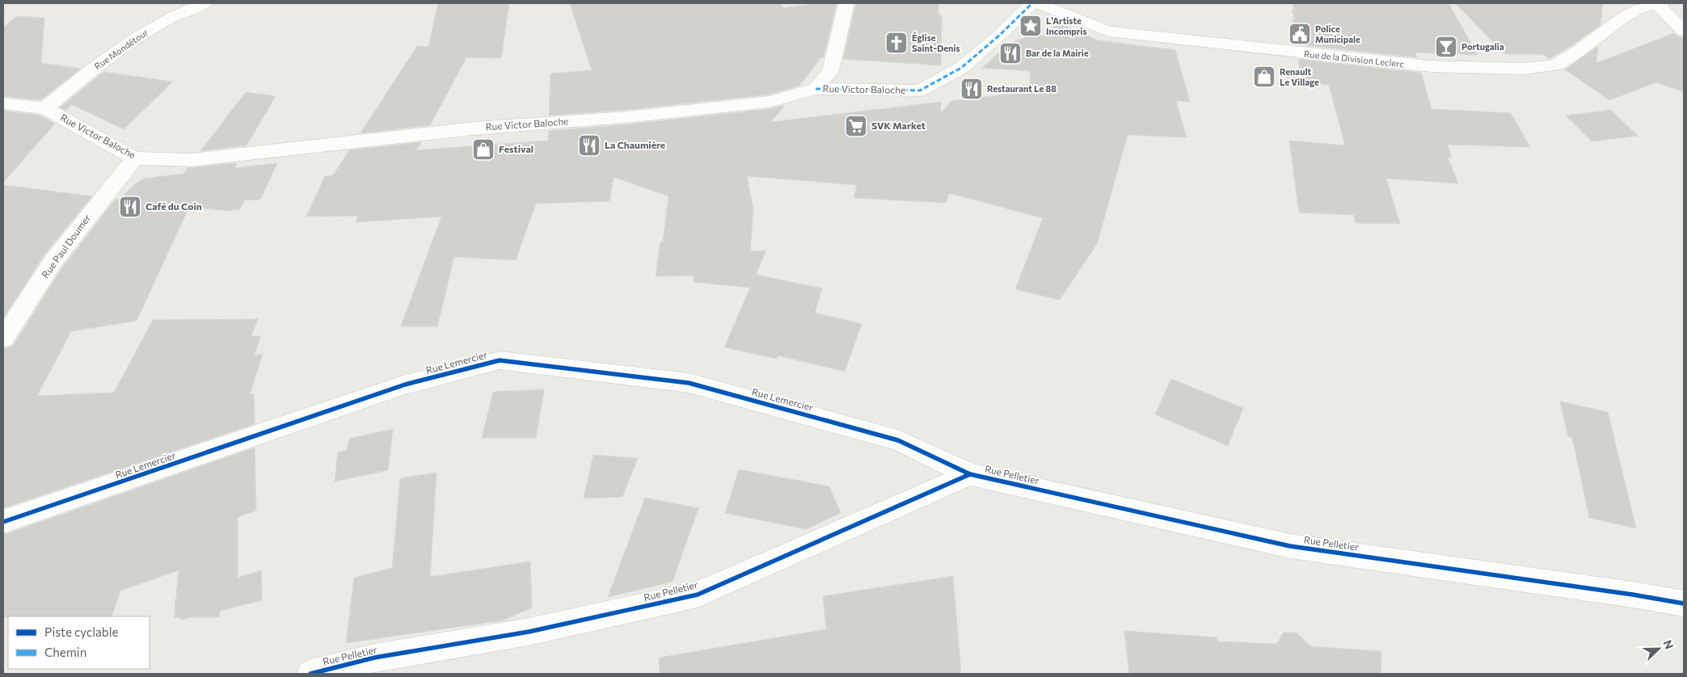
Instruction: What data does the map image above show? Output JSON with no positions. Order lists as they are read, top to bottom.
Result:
{
  "streets": {
    "street": [
      "Rue Mondétour",
      "Rue de la Division Leclerc",
      "Rue Victor Baloche",
      "Rue Paul Doumer",
      "Rue Lemercier",
      "Rue Pelletier"
    ]
  },
  "crossings": [
    ["Rue Mondétour", "Rue Victor Baloche"],
    ["Rue Victor Baloche", "Rue Paul Doumer"],
    ["Rue Lemercier", "Rue Pelletier"]
  ],
  "places": {
    "place": ["L'Artiste Incompris"],
    "public building": ["Police Municipale"],
    "church": ["Église Saint-Denis"],
    "bar": ["Portugalia"],
    "restaurant": [
      "Bar de la Mairie",
      "Restaurant Le 88",
      "La Chaumière",
      "Café du Coin"
    ],
    "shop": ["Renault Le Village", "Festival"],
    "supermarket": ["SVK Market"]
  },
  "legend": ["Piste cyclable", "Chemin"],
  "north": "top right"
}
